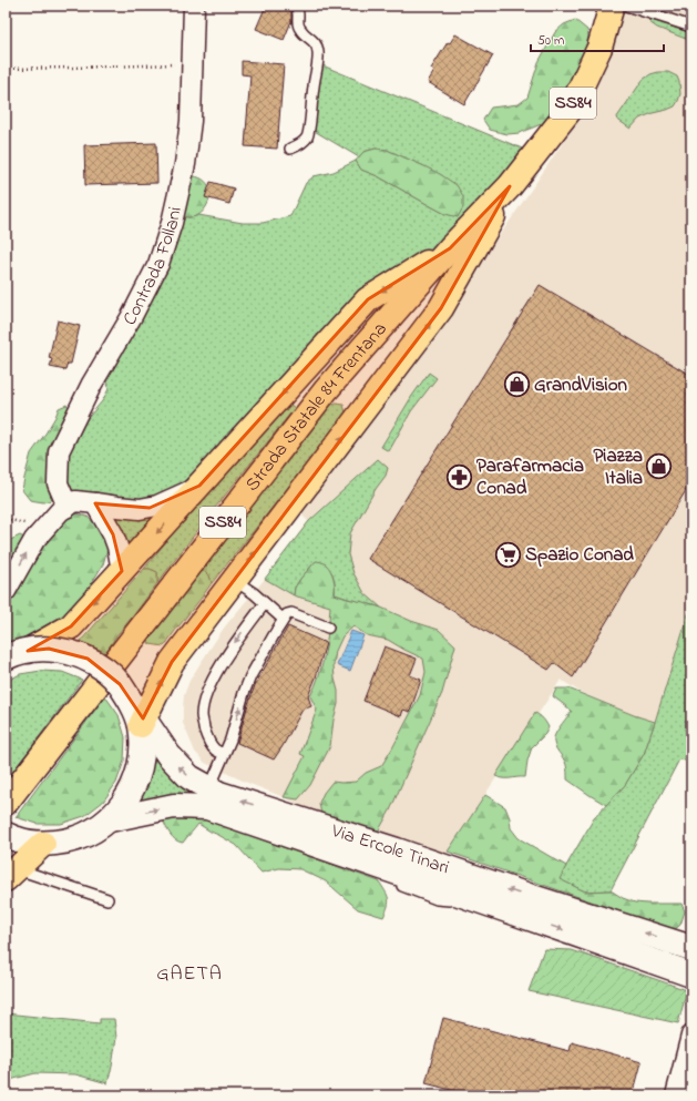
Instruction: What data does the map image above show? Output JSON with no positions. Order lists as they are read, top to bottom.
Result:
{
  "streets": {
    "main road": ["SS84", "Strada Statale 84 Frentana"],
    "street": ["Contrada Follani", "Via Ercole Tinari"]
  },
  "districts": ["GAETA"],
  "places": {
    "shop": ["GrandVision", "Piazza Italia"],
    "pharmacy": ["Parafarmacia Conad"],
    "supermarket": ["Spazio Conad"]
  },
  "scale_bar": "50 m"
}
